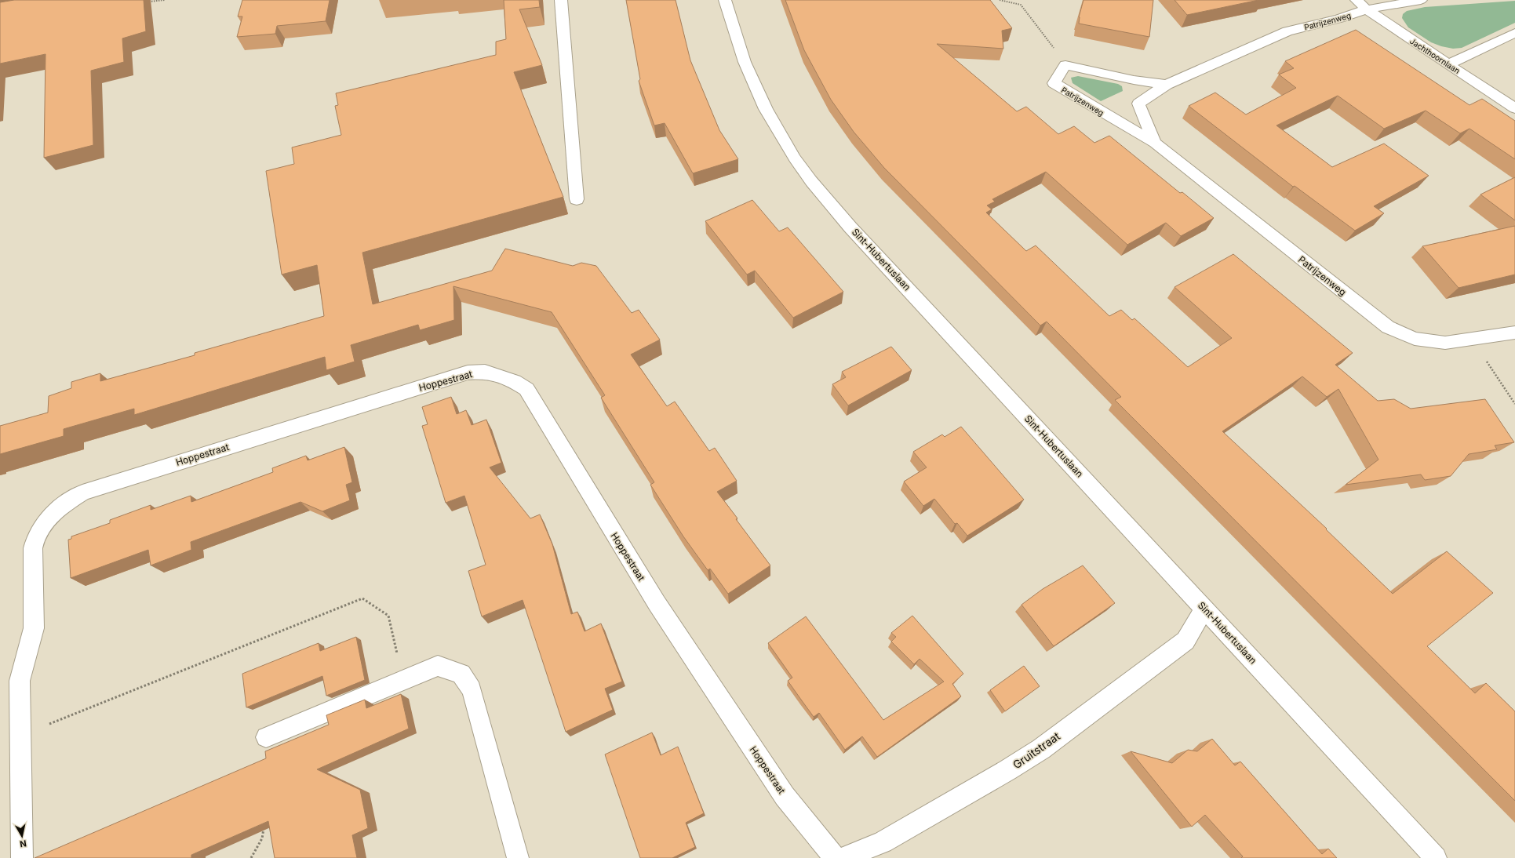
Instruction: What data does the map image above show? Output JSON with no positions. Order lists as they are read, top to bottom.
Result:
{
  "streets": {
    "street": [
      "Patrijzenweg",
      "Jachthoornlaan",
      "Sint-Hubertuslaan",
      "Hoppestraat",
      "Gruitstraat"
    ]
  },
  "crossings": [
    ["Patrijzenweg", "Jachthoornlaan"],
    ["Sint-Hubertuslaan", "Gruitstraat"]
  ],
  "north": "bottom"
}
